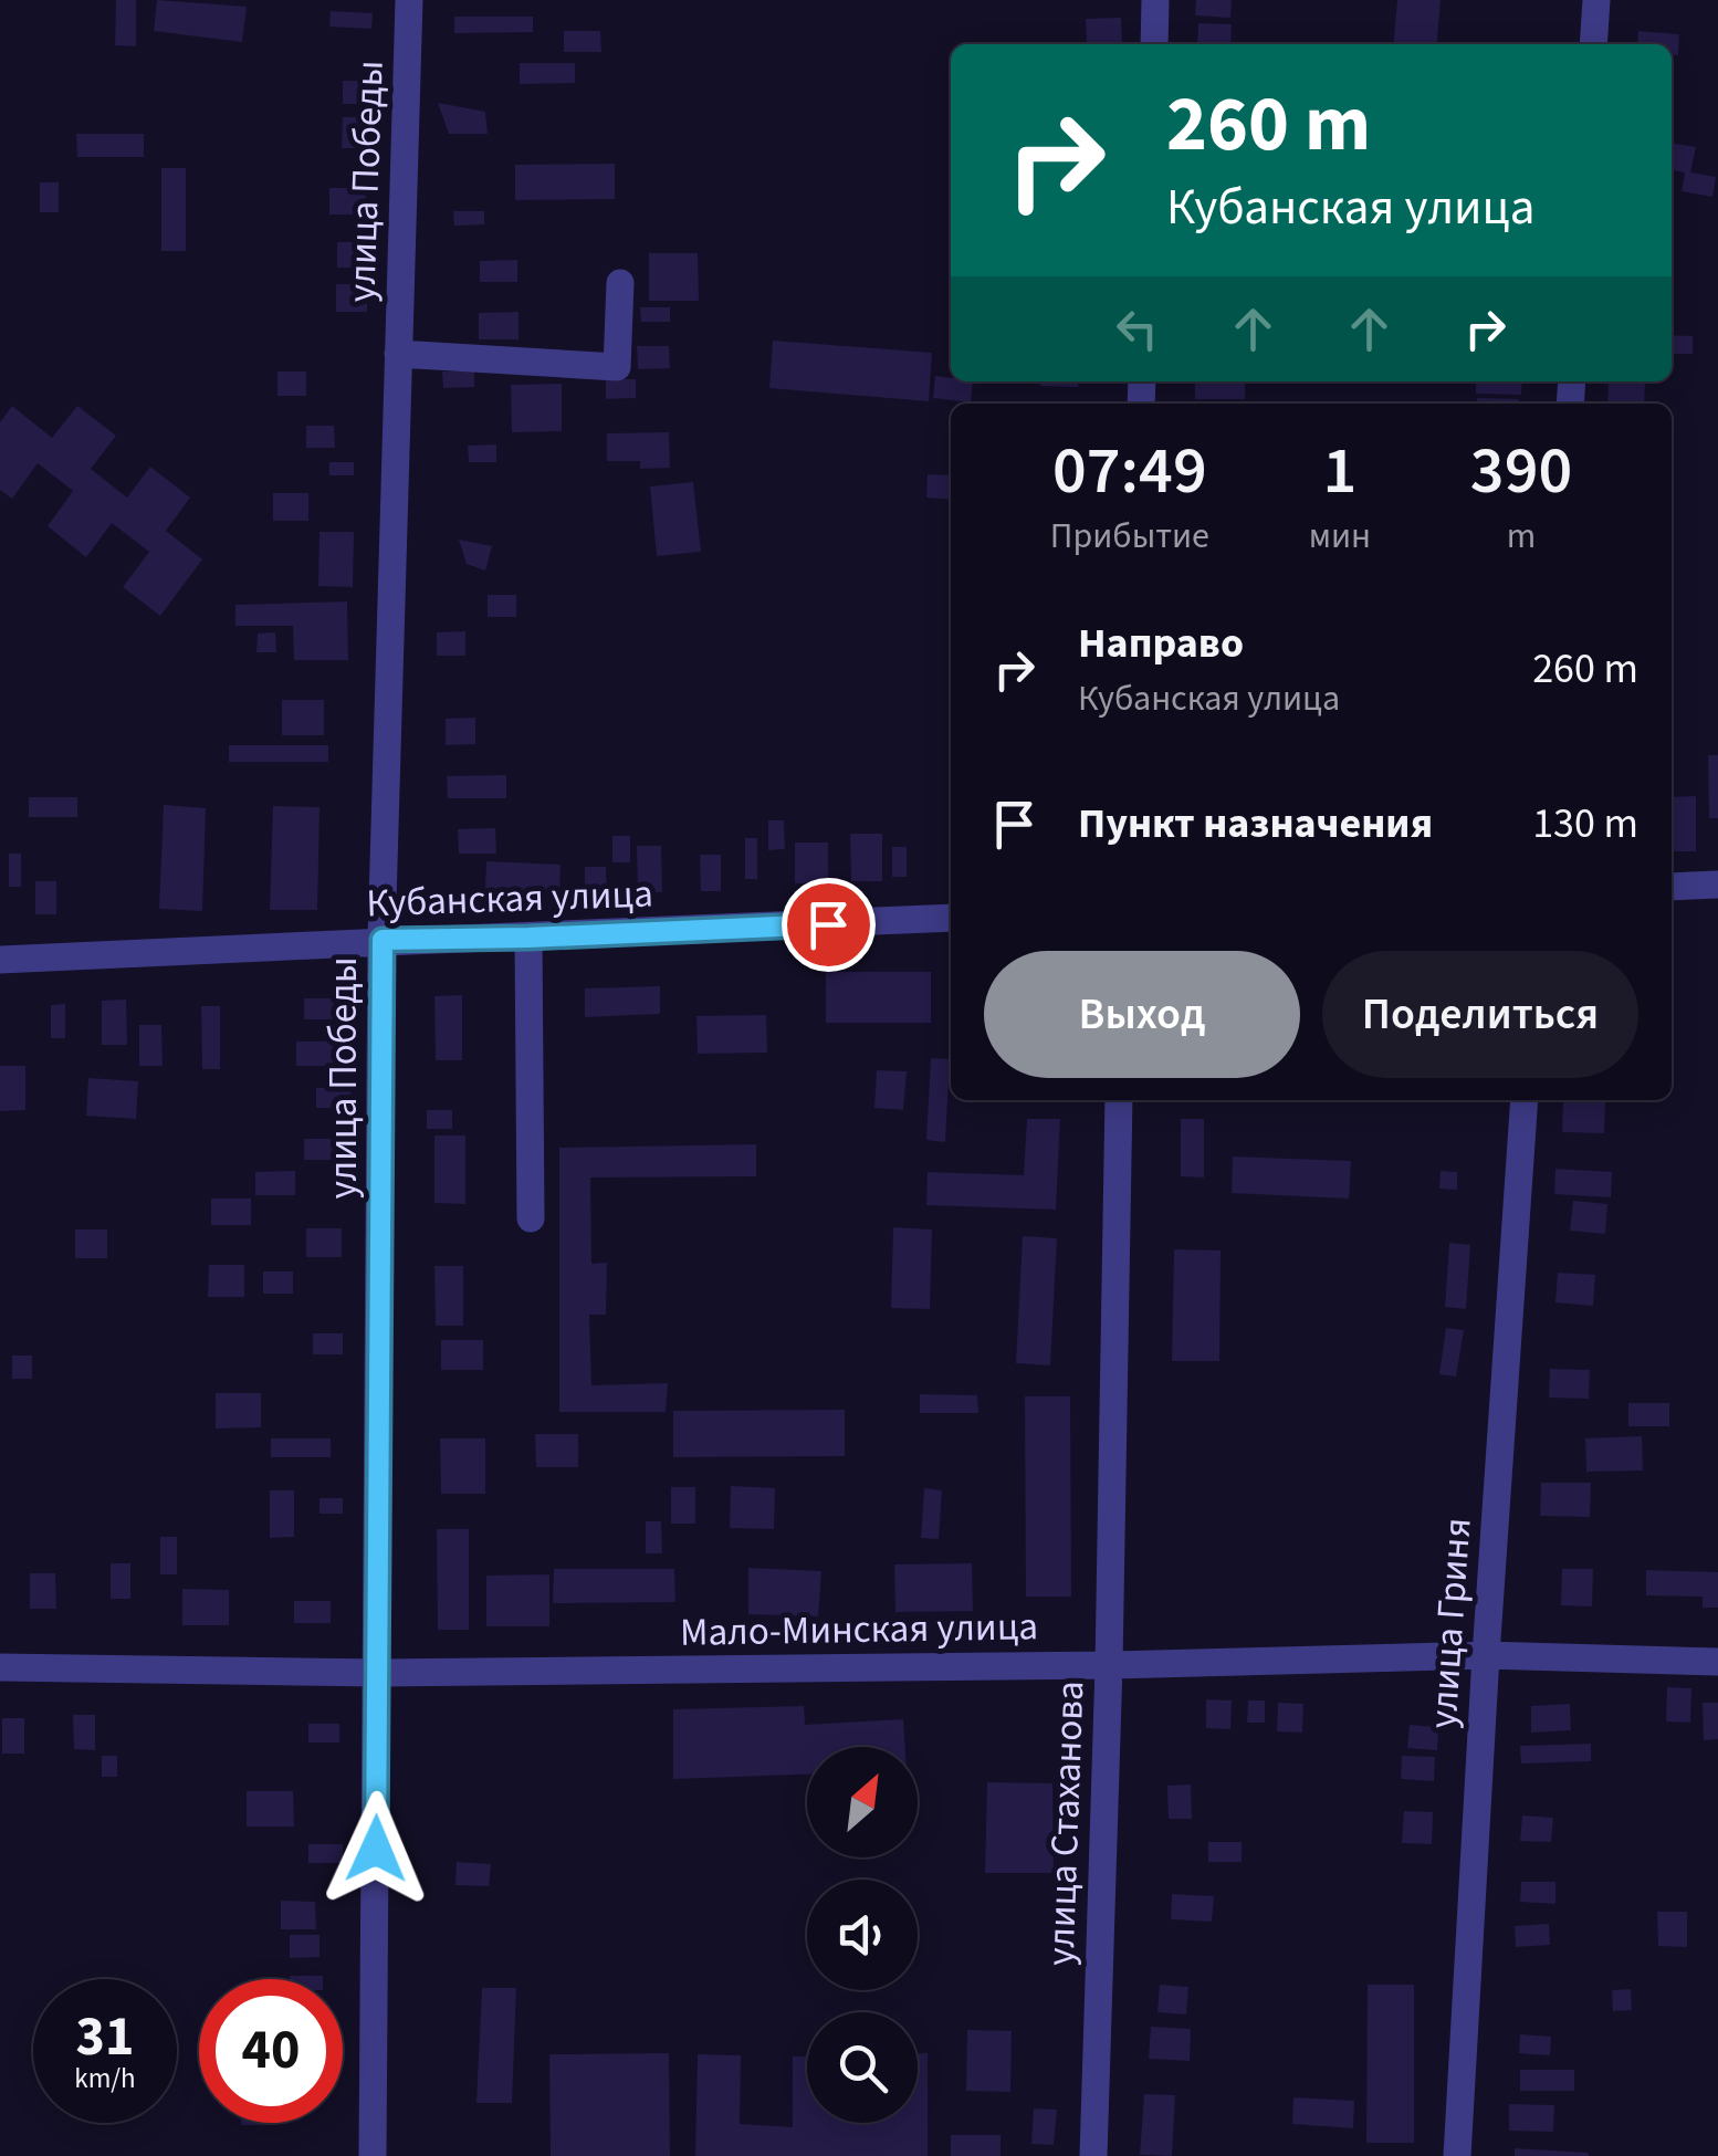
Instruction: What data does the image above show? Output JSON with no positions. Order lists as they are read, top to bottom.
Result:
{
  "streets": {
    "street": [
      "улица Победы",
      "Кубанская улица",
      "улица Гриня",
      "Мало-Минская улица",
      "улица Стаханова"
    ]
  },
  "crossings": [
    ["улица Победы", "Кубанская улица"],
    ["улица Победы", "Мало-Минская улица"],
    ["улица Гриня", "Мало-Минская улица"],
    ["Мало-Минская улица", "улица Стаханова"]
  ],
  "north": "top right",
  "page": {
    "turn": ["260 m", "Кубанская улица"],
    "eta": [
      "07:49",
      "Прибытие",
      "1",
      "мин",
      "390",
      "m"
    ],
    "list": [
      {
        "name": "Направо",
        "note": "Кубанская улица",
        "value": "260 m"
      },
      {
        "name": "Пункт назначения",
        "value": "130 m"
      }
    ],
    "buttons": ["Выход", "Поделиться"],
    "speed": "31 km/h",
    "limit": "40"
  }
}
